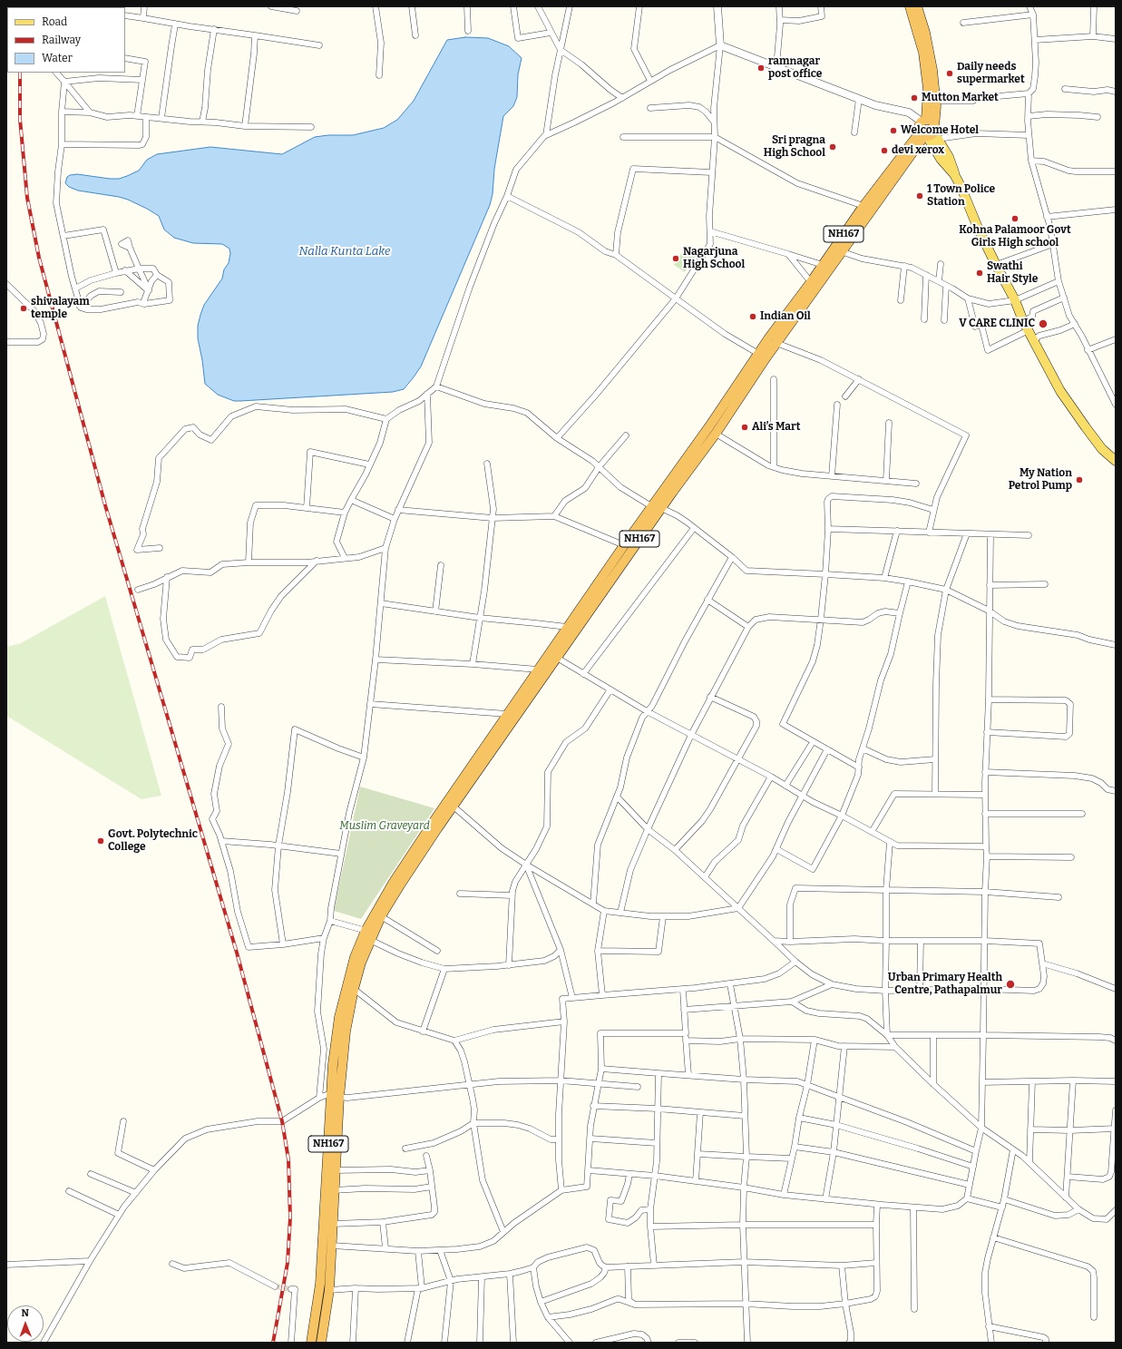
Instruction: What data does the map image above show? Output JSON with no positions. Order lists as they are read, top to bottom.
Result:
{
  "streets": {
    "highway": ["NH167"]
  },
  "water": ["Nalla Kunta Lake"],
  "parks": ["Muslim Graveyard"],
  "places": [
    "ramnagar post office",
    "Daily needs supermarket",
    "Mutton Market",
    "Welcome Hotel",
    "Sri pragna High School",
    "devi xerox",
    "1 Town Police Station",
    "Kohna Palamoor Govt Girls High school",
    "Nagarjuna High School",
    "Swathi Hair Style",
    "shivalayam temple",
    "Indian Oil",
    "V CARE CLINIC",
    "Ali’s Mart",
    "My Nation Petrol Pump",
    "Govt. Polytechnic College",
    "Urban Primary Health Centre, Pathapalmur"
  ],
  "legend": ["Road", "Railway", "Water"],
  "north": "top"
}
